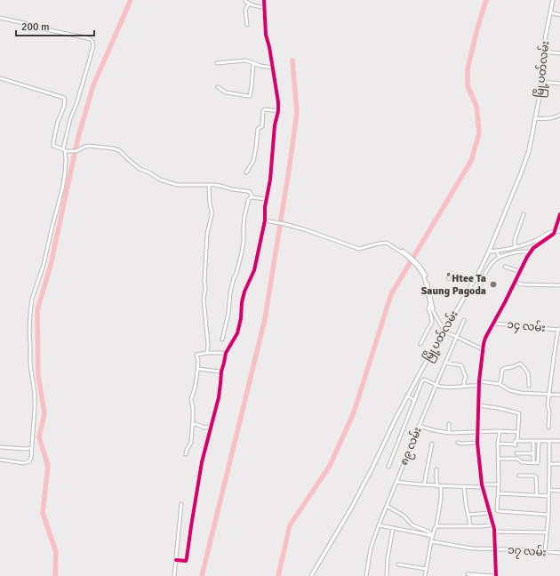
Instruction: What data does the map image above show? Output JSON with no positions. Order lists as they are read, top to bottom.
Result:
{
  "streets": {
    "main road": ["မြို့ပတ်လမ်း"],
    "street": ["၁၄ လမ်း", "၈၉ လမ်း", "၁၇ လမ်း"]
  },
  "places": ["ံHtee Ta Saung Pagoda"],
  "scale_bar": "200 m"
}
